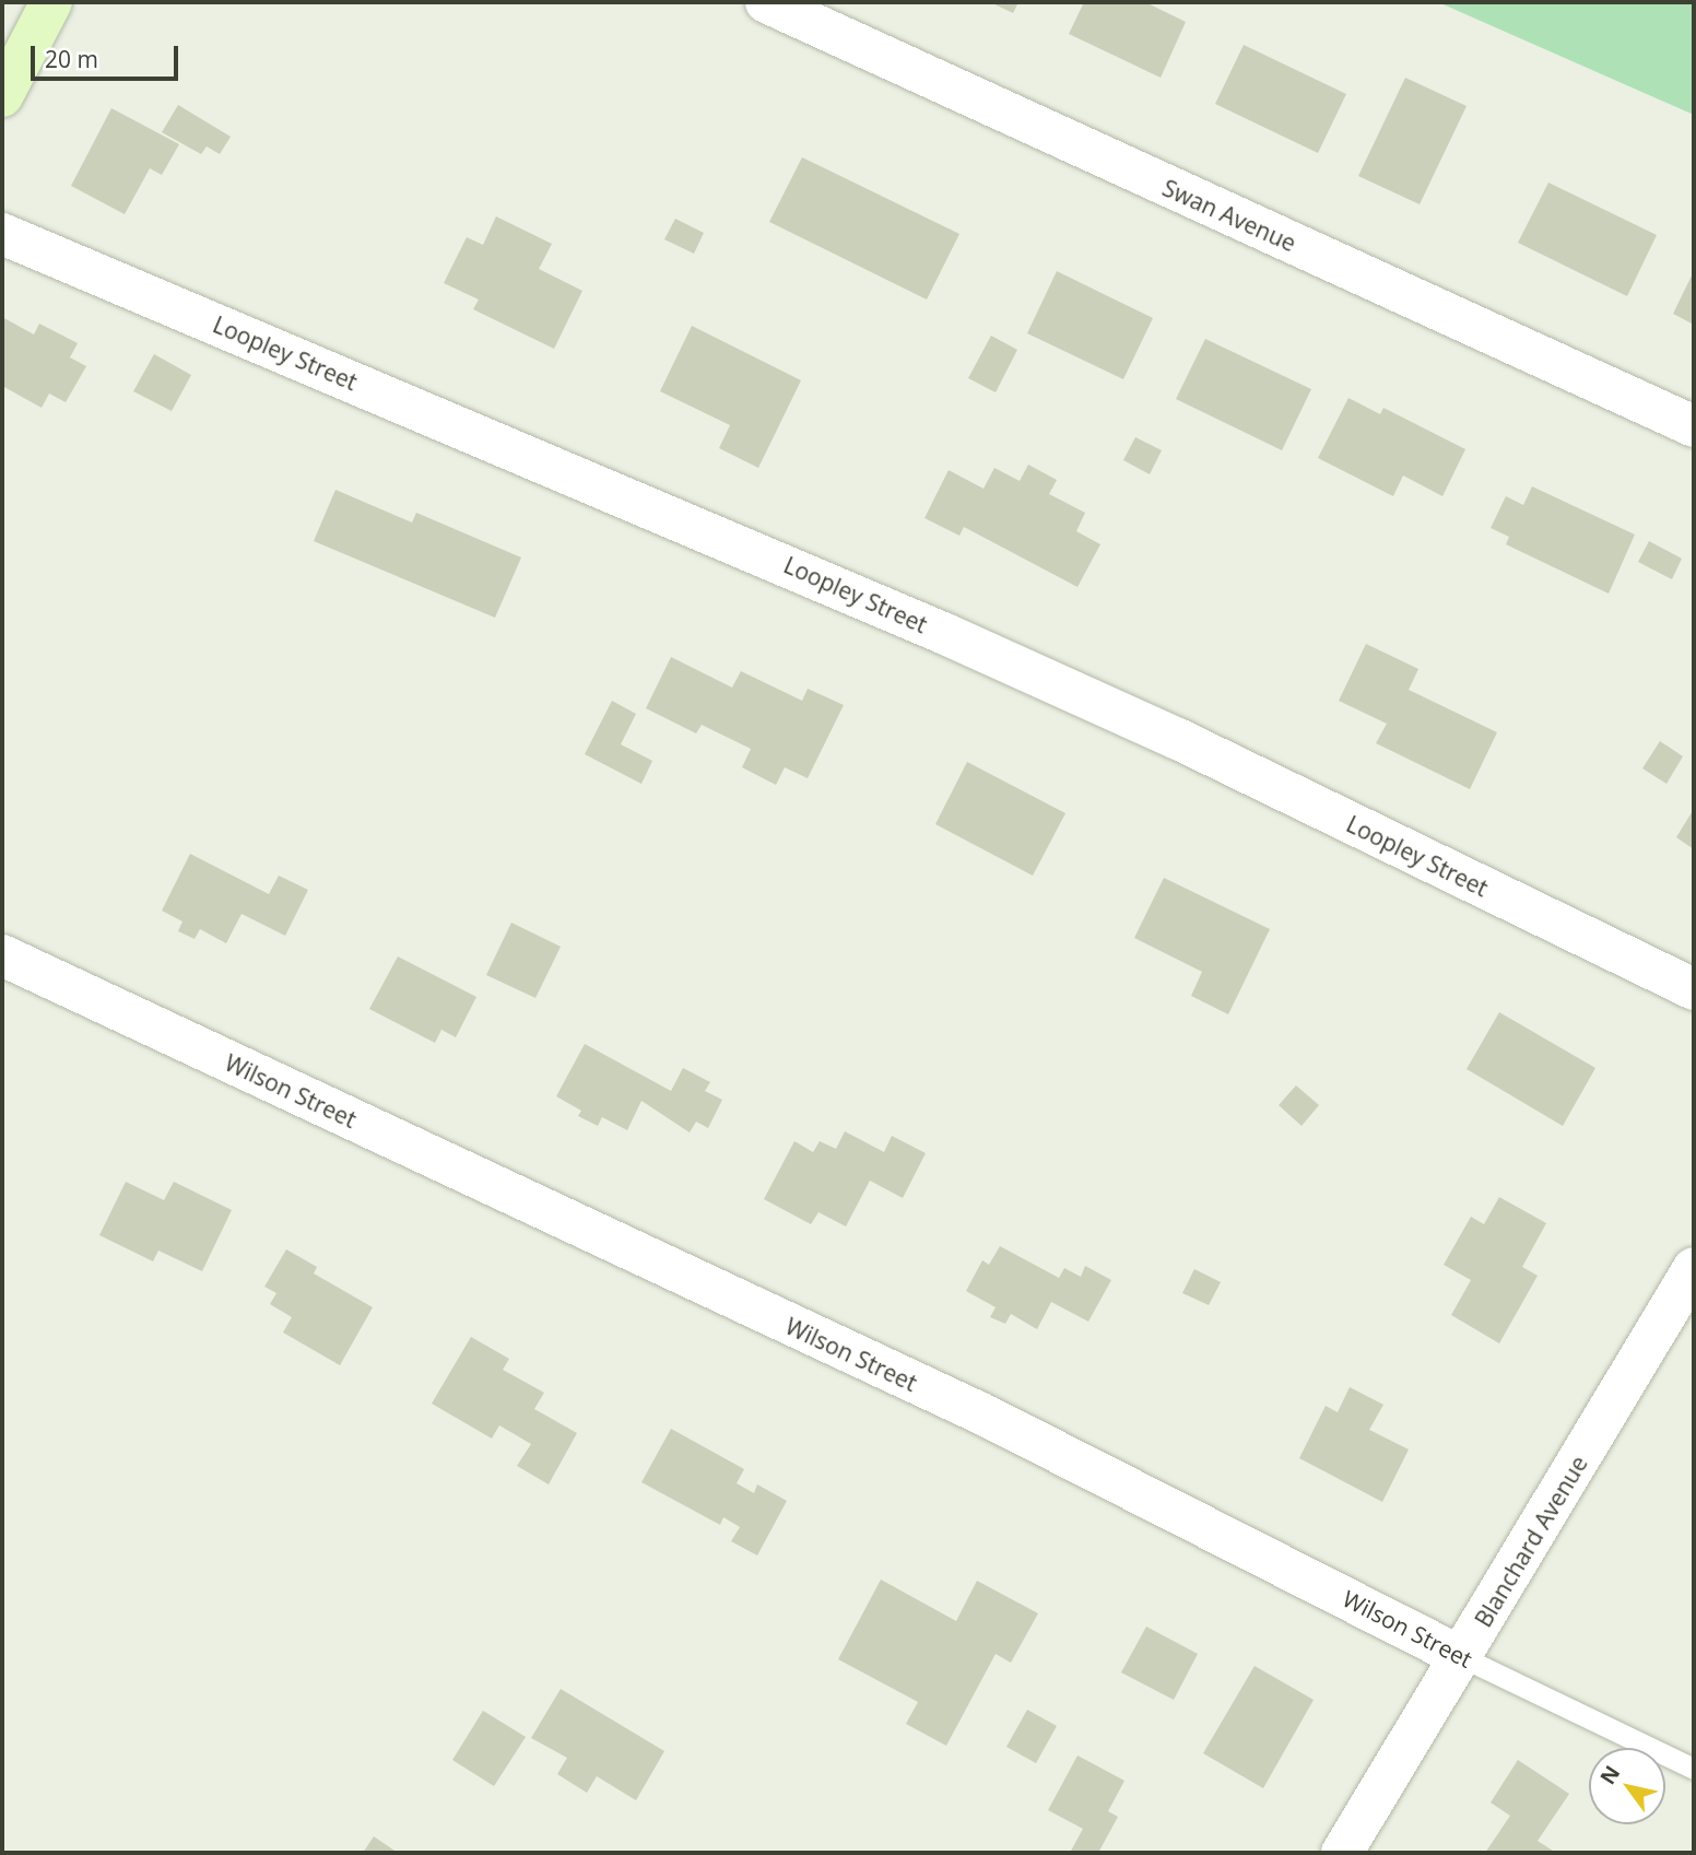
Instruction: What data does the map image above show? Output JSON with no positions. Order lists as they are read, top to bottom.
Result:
{
  "streets": {
    "street": [
      "Swan Avenue",
      "Loopley Street",
      "Wilson Street",
      "Blanchard Avenue"
    ]
  },
  "crossings": [
    ["Wilson Street", "Blanchard Avenue"]
  ],
  "scale_bar": "20 m",
  "north": "top left"
}
